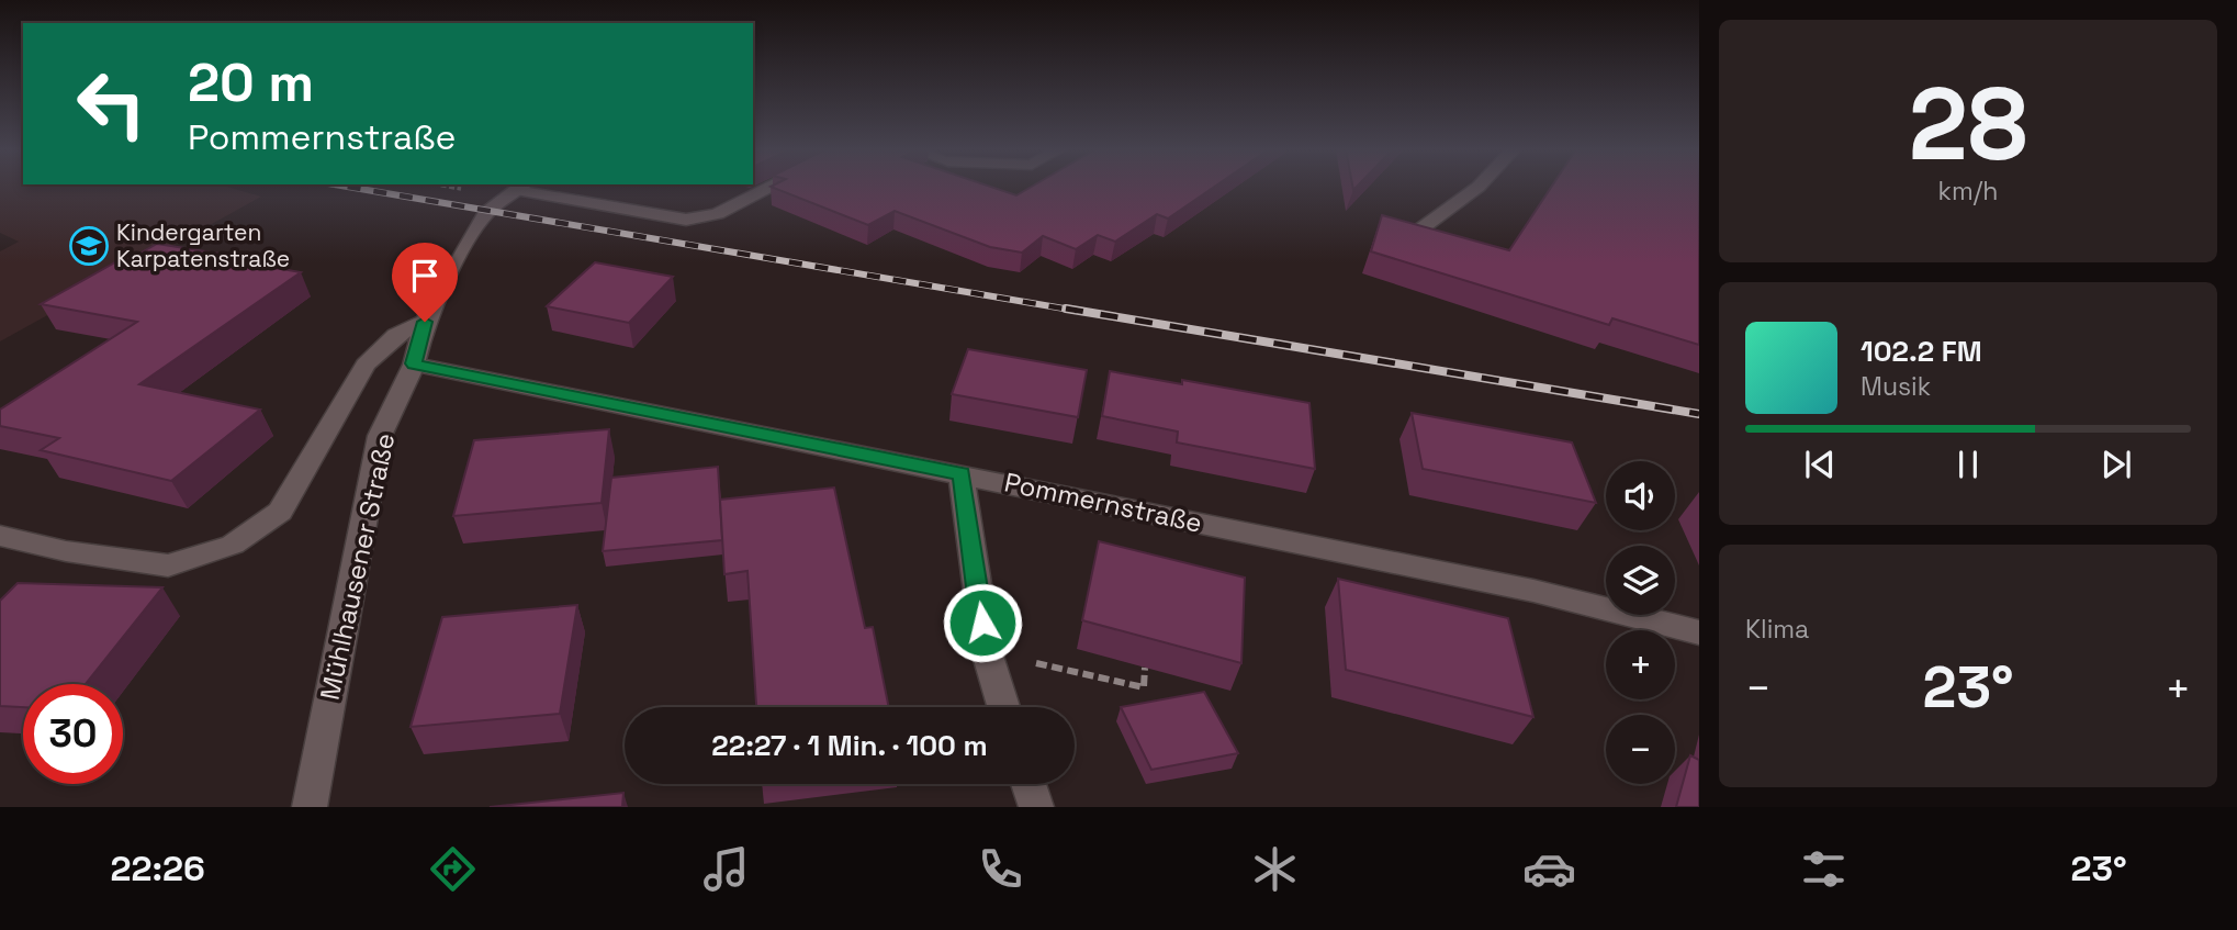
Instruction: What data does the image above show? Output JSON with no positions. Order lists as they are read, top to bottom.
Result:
{
  "streets": {
    "street": ["Pommernstraße", "Mühlhausener Straße"]
  },
  "crossings": [
    ["Pommernstraße", "Mühlhausener Straße"]
  ],
  "places": {
    "school or university": ["Kindergarten Karpatenstraße"]
  },
  "page": {
    "tile": [
      ["28", "km/h"],
      "Klima"
    ],
    "turn": ["20 m", "Pommernstraße"],
    "song": ["102.2 FM", "Musik"],
    "map_buttons": ["+", "−"],
    "heat": ["−", "23°", "+"],
    "limit": "30",
    "trip": "22:27 · 1 Min. · 100 m",
    "tabs": ["22:26", "23°"]
  }
}
